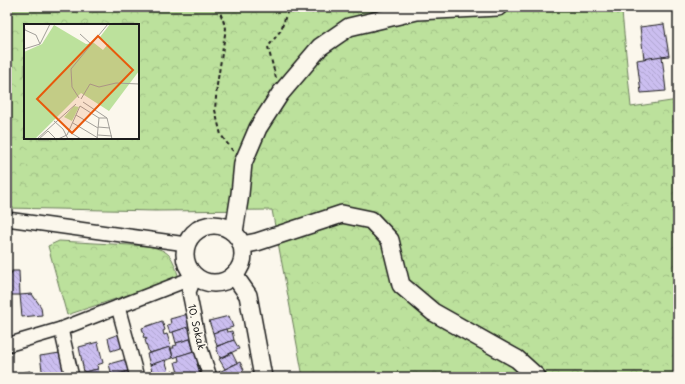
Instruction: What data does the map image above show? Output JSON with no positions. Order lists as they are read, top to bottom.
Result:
{
  "streets": {
    "street": ["10. Sokak"]
  }
}
